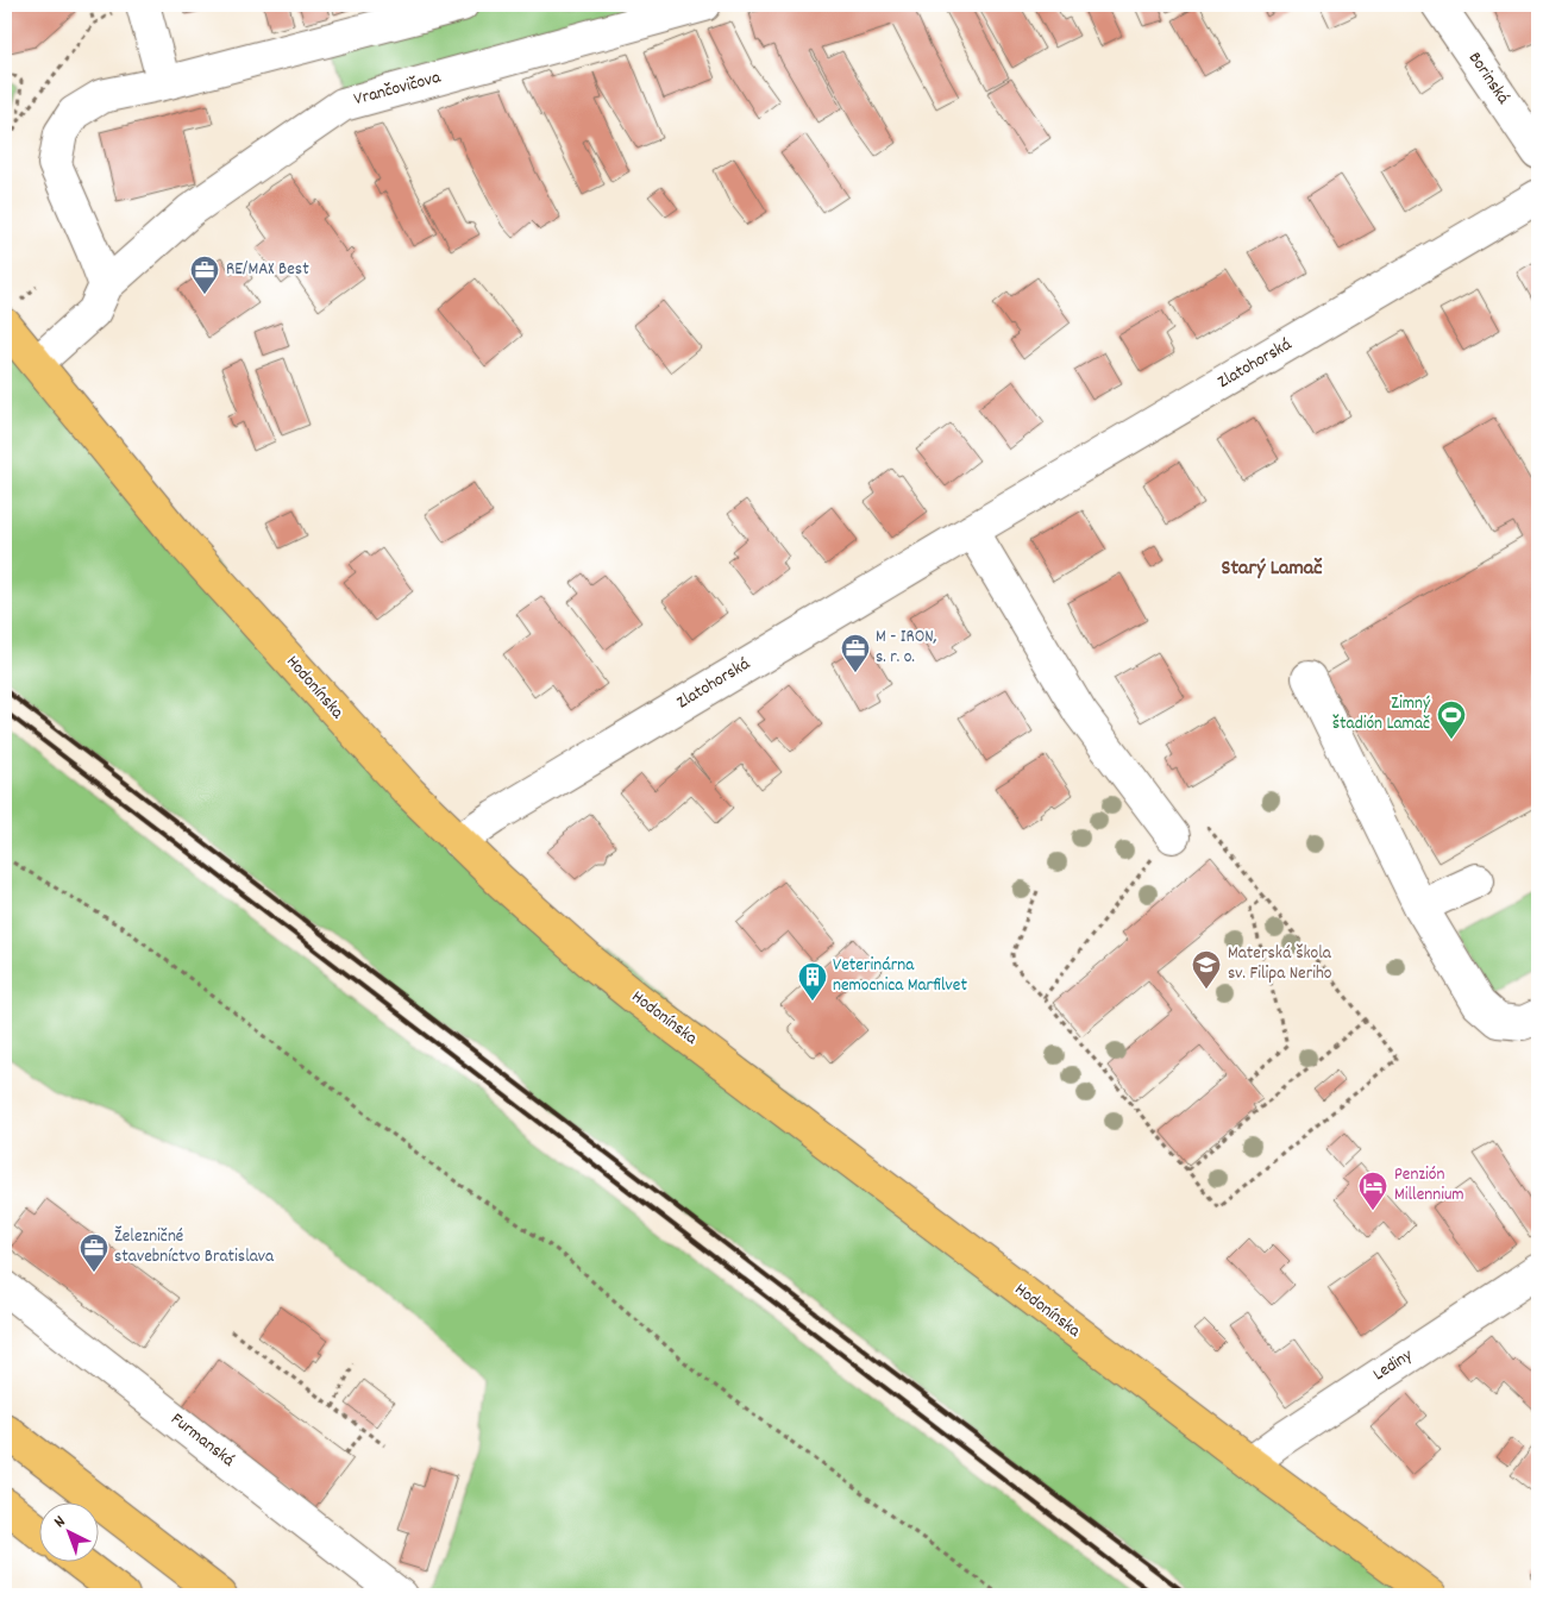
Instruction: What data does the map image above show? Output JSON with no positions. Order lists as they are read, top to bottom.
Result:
{
  "streets": {
    "main road": ["Hodonínska"],
    "street": [
      "Borinská",
      "Vrančovičova",
      "Zlatohorská",
      "Lediny",
      "Furmanská"
    ]
  },
  "crossings": [
    ["Vrančovičova", "Hodonínska"],
    ["Zlatohorská", "Hodonínska"],
    ["Hodonínska", "Lediny"]
  ],
  "districts": ["Starý Lamač"],
  "places": {
    "office": ["RE/MAX Best", "M - IRON, s. r. o.", "Železničné stavebníctvo Bratislava"],
    "sports": ["Zimný štadión Lamač"],
    "school or university": ["Materská škola sv. Filipa Neriho"],
    "building": ["Veterinárna nemocnica Marfilvet"],
    "hotel": ["Penzión Millennium"]
  },
  "north": "top left"
}
